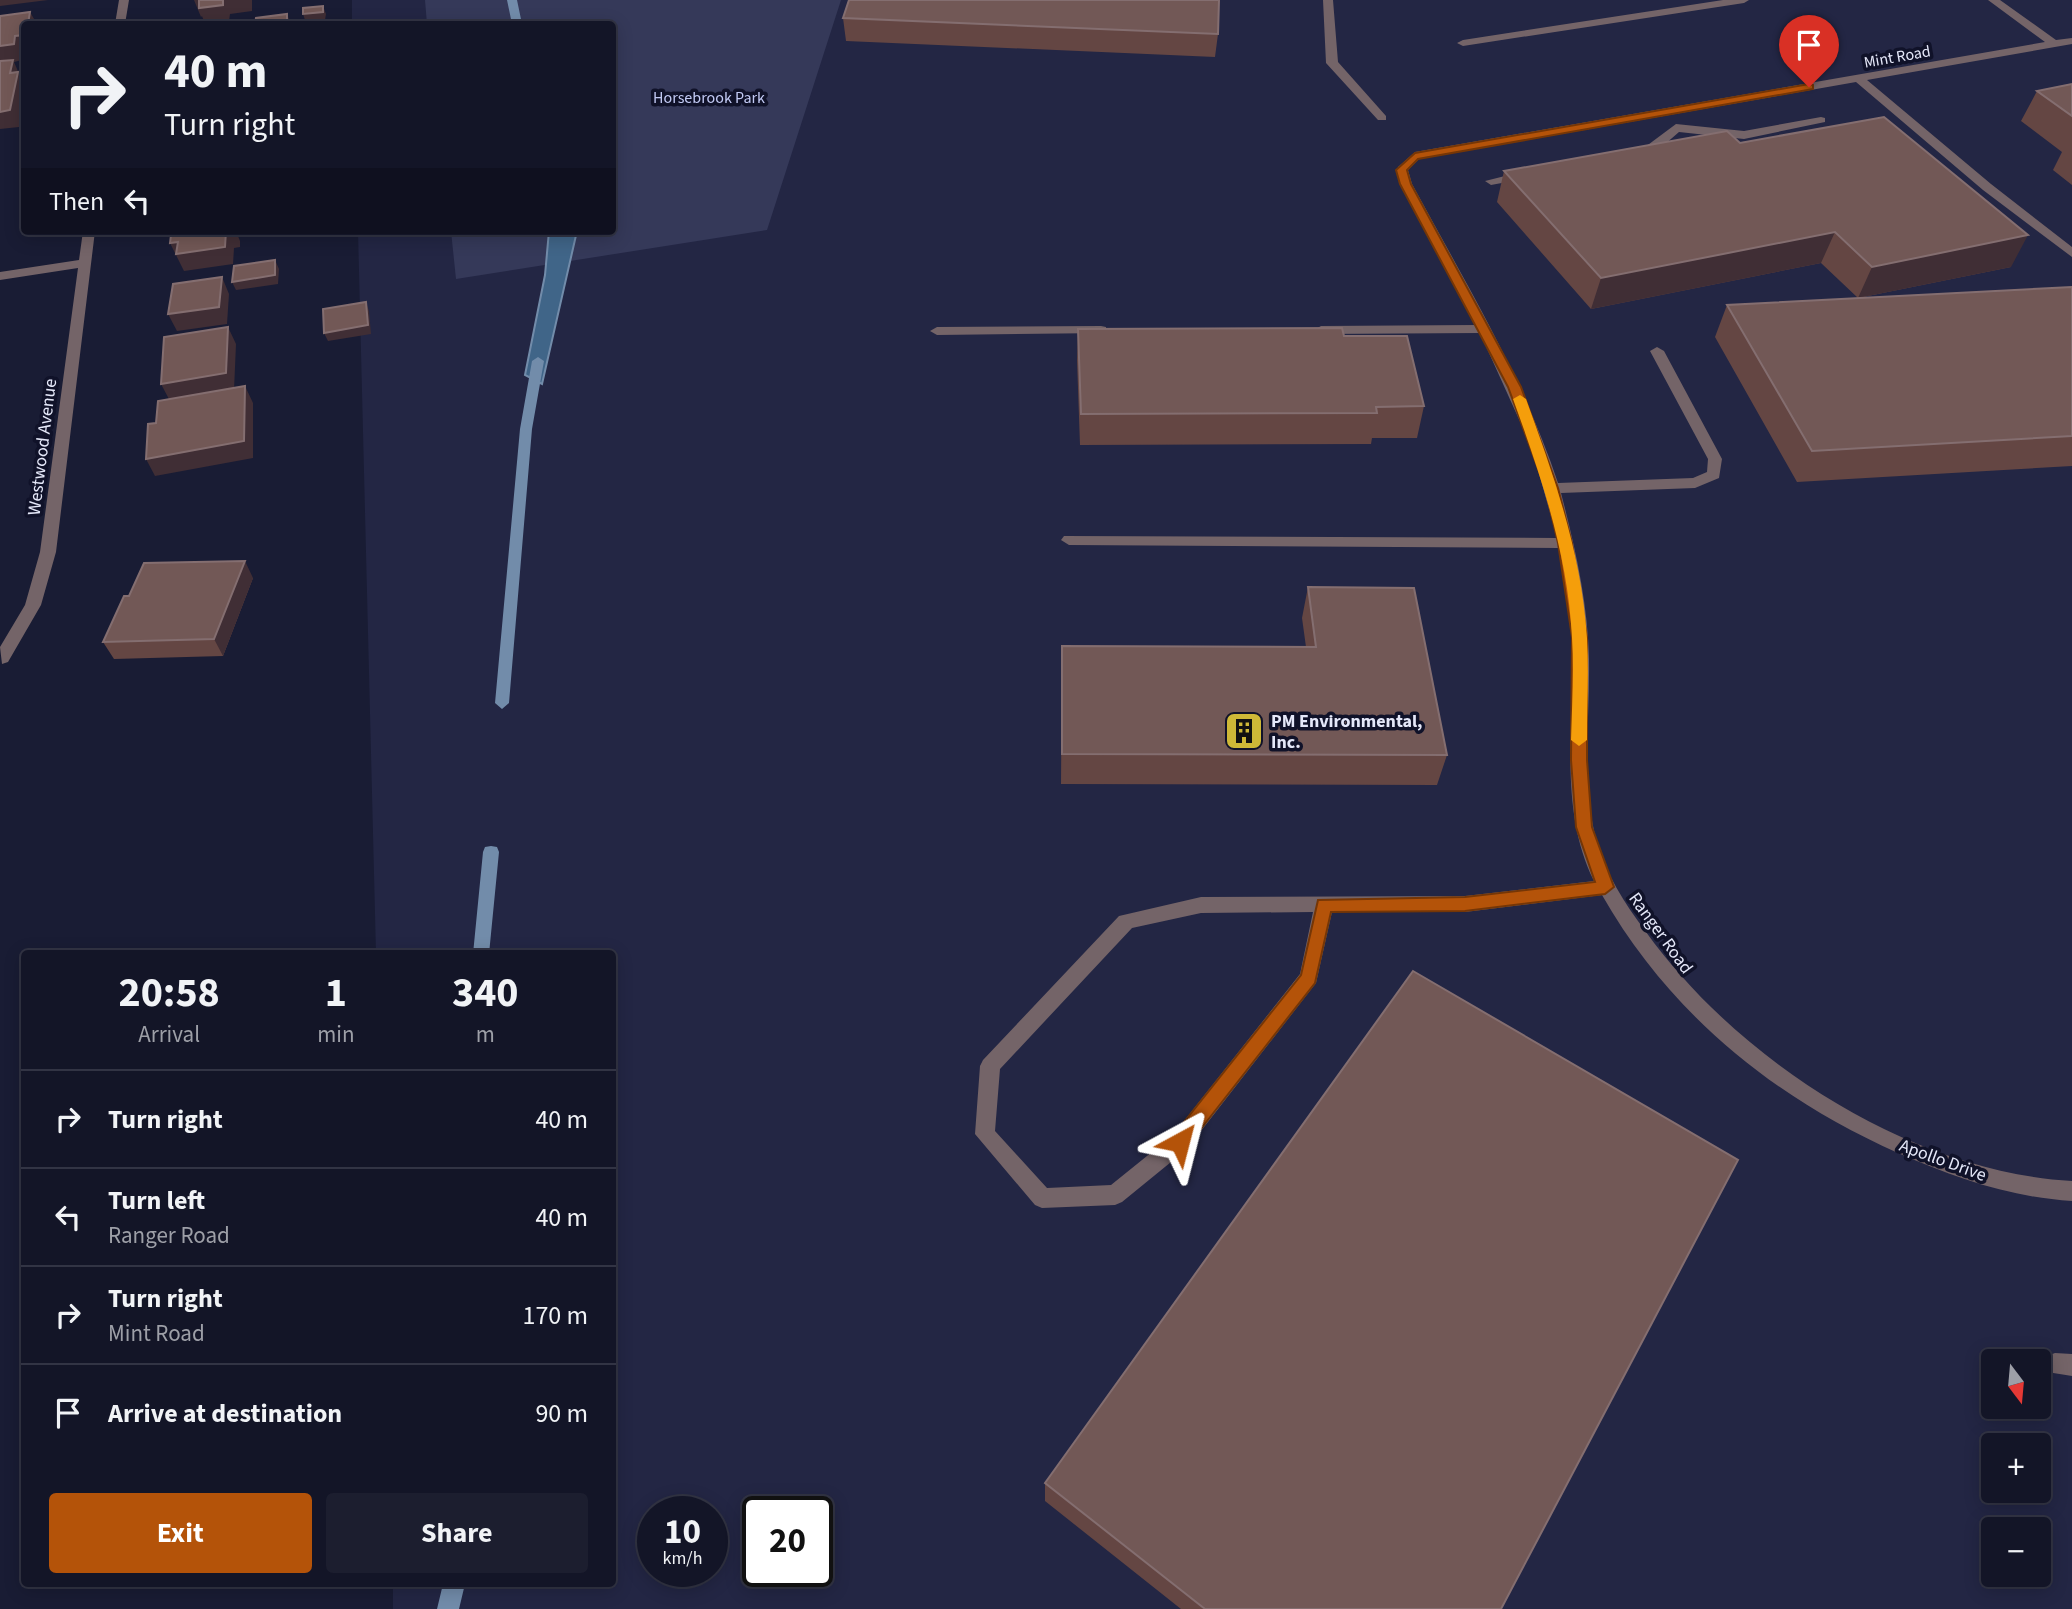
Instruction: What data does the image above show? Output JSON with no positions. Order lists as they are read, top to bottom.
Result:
{
  "streets": {
    "street": [
      "Mint Road",
      "Westwood Avenue",
      "Ranger Road",
      "Apollo Drive"
    ]
  },
  "crossings": [
    ["Mint Road", "Ranger Road"],
    ["Ranger Road", "Apollo Drive"]
  ],
  "parks": ["Horsebrook Park"],
  "places": {
    "building": ["PM Environmental, Inc."]
  },
  "north": "bottom",
  "page": {
    "turn": ["40 m", "Turn right"],
    "then": "Then",
    "eta": [
      "20:58",
      "Arrival",
      "1",
      "min",
      "340",
      "m"
    ],
    "list": [
      {
        "name": "Turn right",
        "value": "40 m"
      },
      {
        "name": "Turn left",
        "note": "Ranger Road",
        "value": "40 m"
      },
      {
        "name": "Turn right",
        "note": "Mint Road",
        "value": "170 m"
      },
      {
        "name": "Arrive at destination",
        "value": "90 m"
      }
    ],
    "map_buttons": ["+", "−"],
    "buttons": ["Exit", "Share"],
    "speed": "10 km/h",
    "limit": "20"
  }
}
